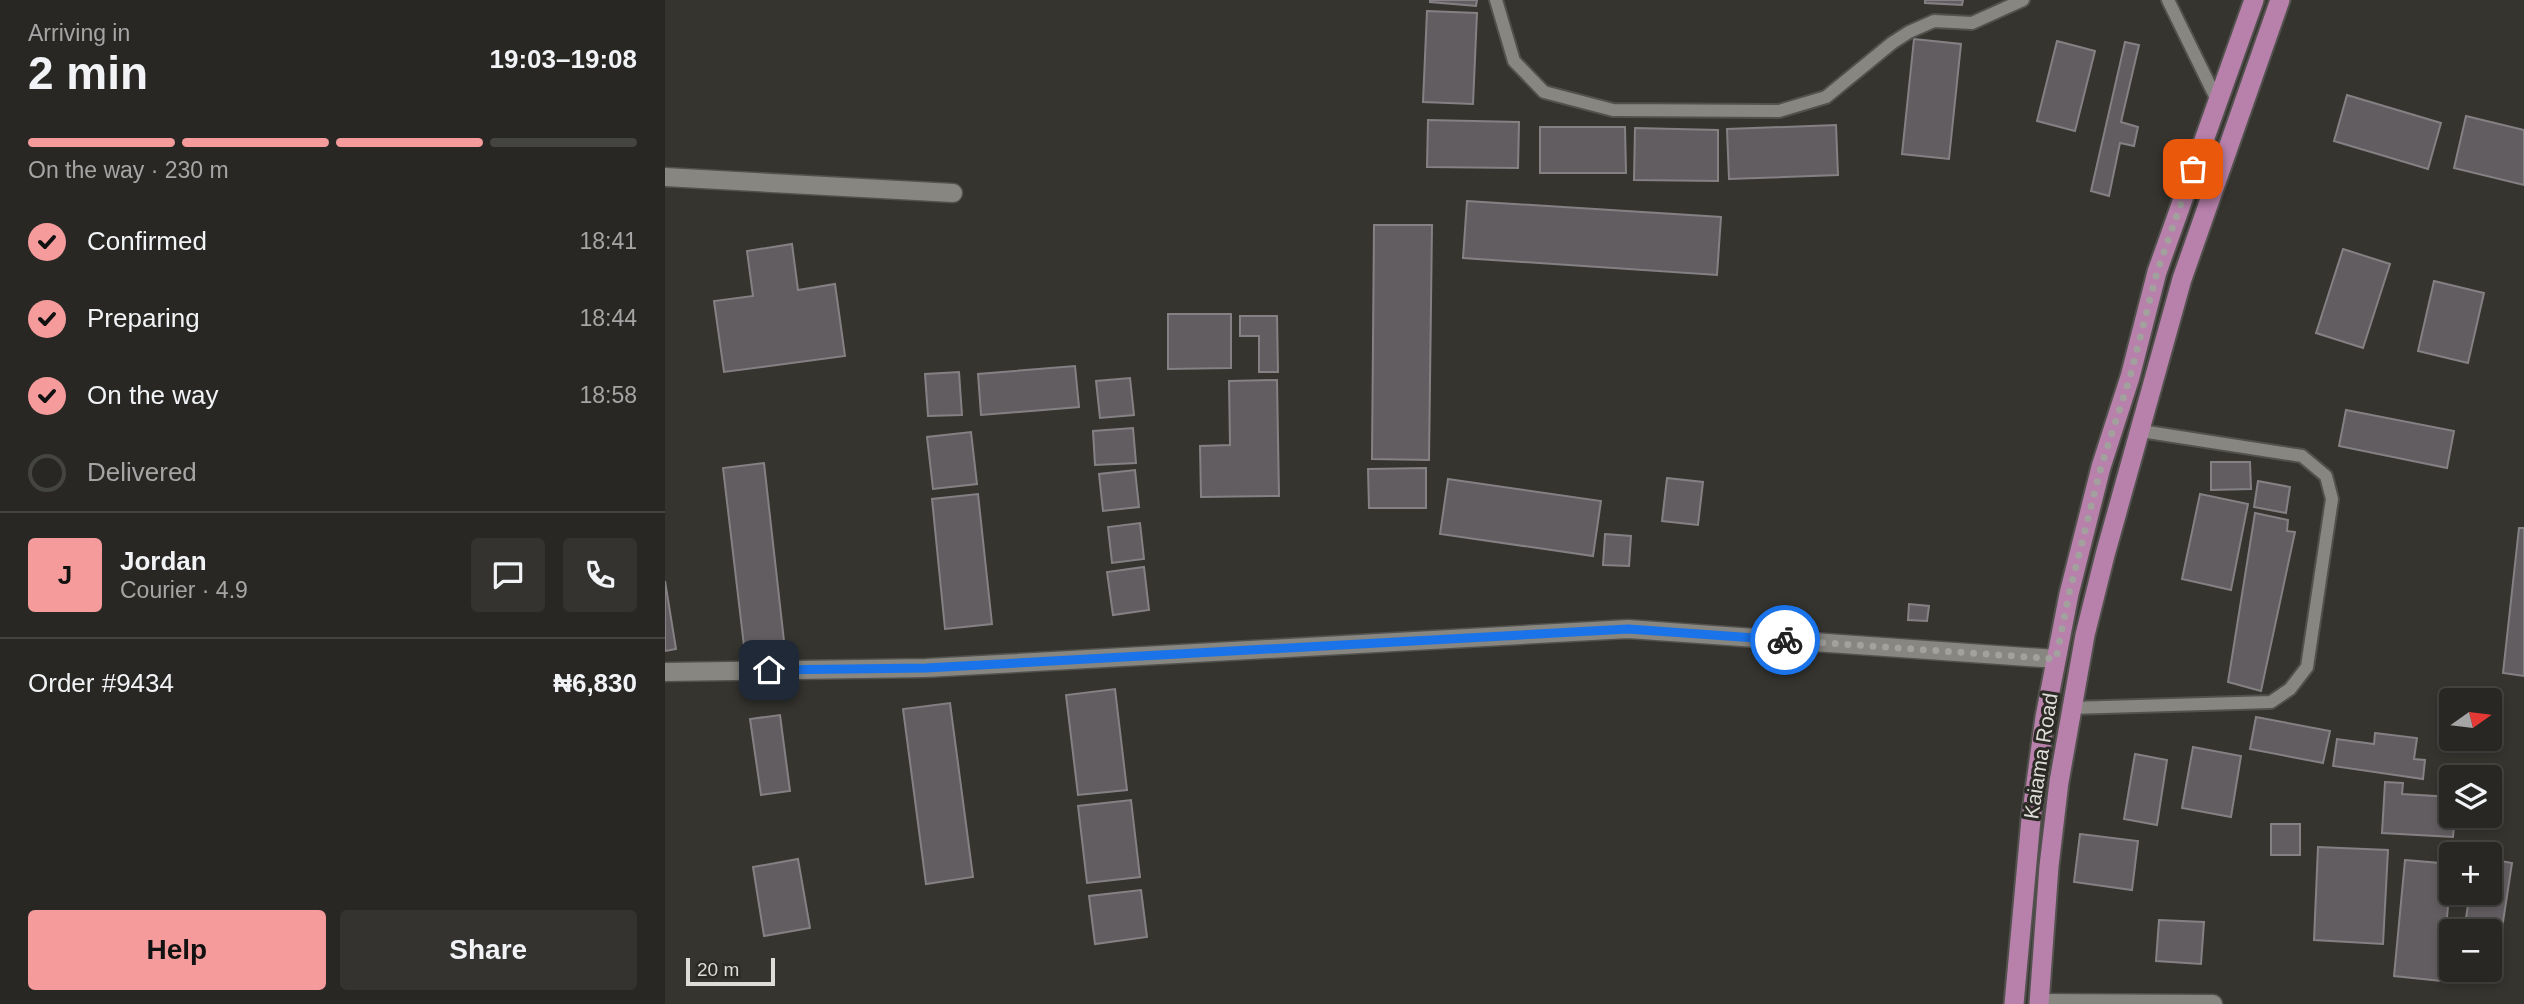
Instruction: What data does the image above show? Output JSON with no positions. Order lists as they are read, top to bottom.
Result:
{
  "streets": {
    "highway": ["Kaiama Road"]
  },
  "scale_bar": "20 m",
  "north": "right",
  "page": {
    "heading": ["2 min", "Arriving in", "19:03–19:08"],
    "panel": [
      "Jordan",
      "Courier · 4.9",
      "Order #9434",
      "₦6,830"
    ],
    "bar": "On the way · 230 m",
    "list": [
      ["Confirmed", "18:41"],
      ["Preparing", "18:44"],
      ["On the way", "18:58"],
      "Delivered"
    ],
    "round": "J",
    "map_buttons": ["+", "−"],
    "buttons": ["Help", "Share"],
    "scale": "20 m"
  }
}
